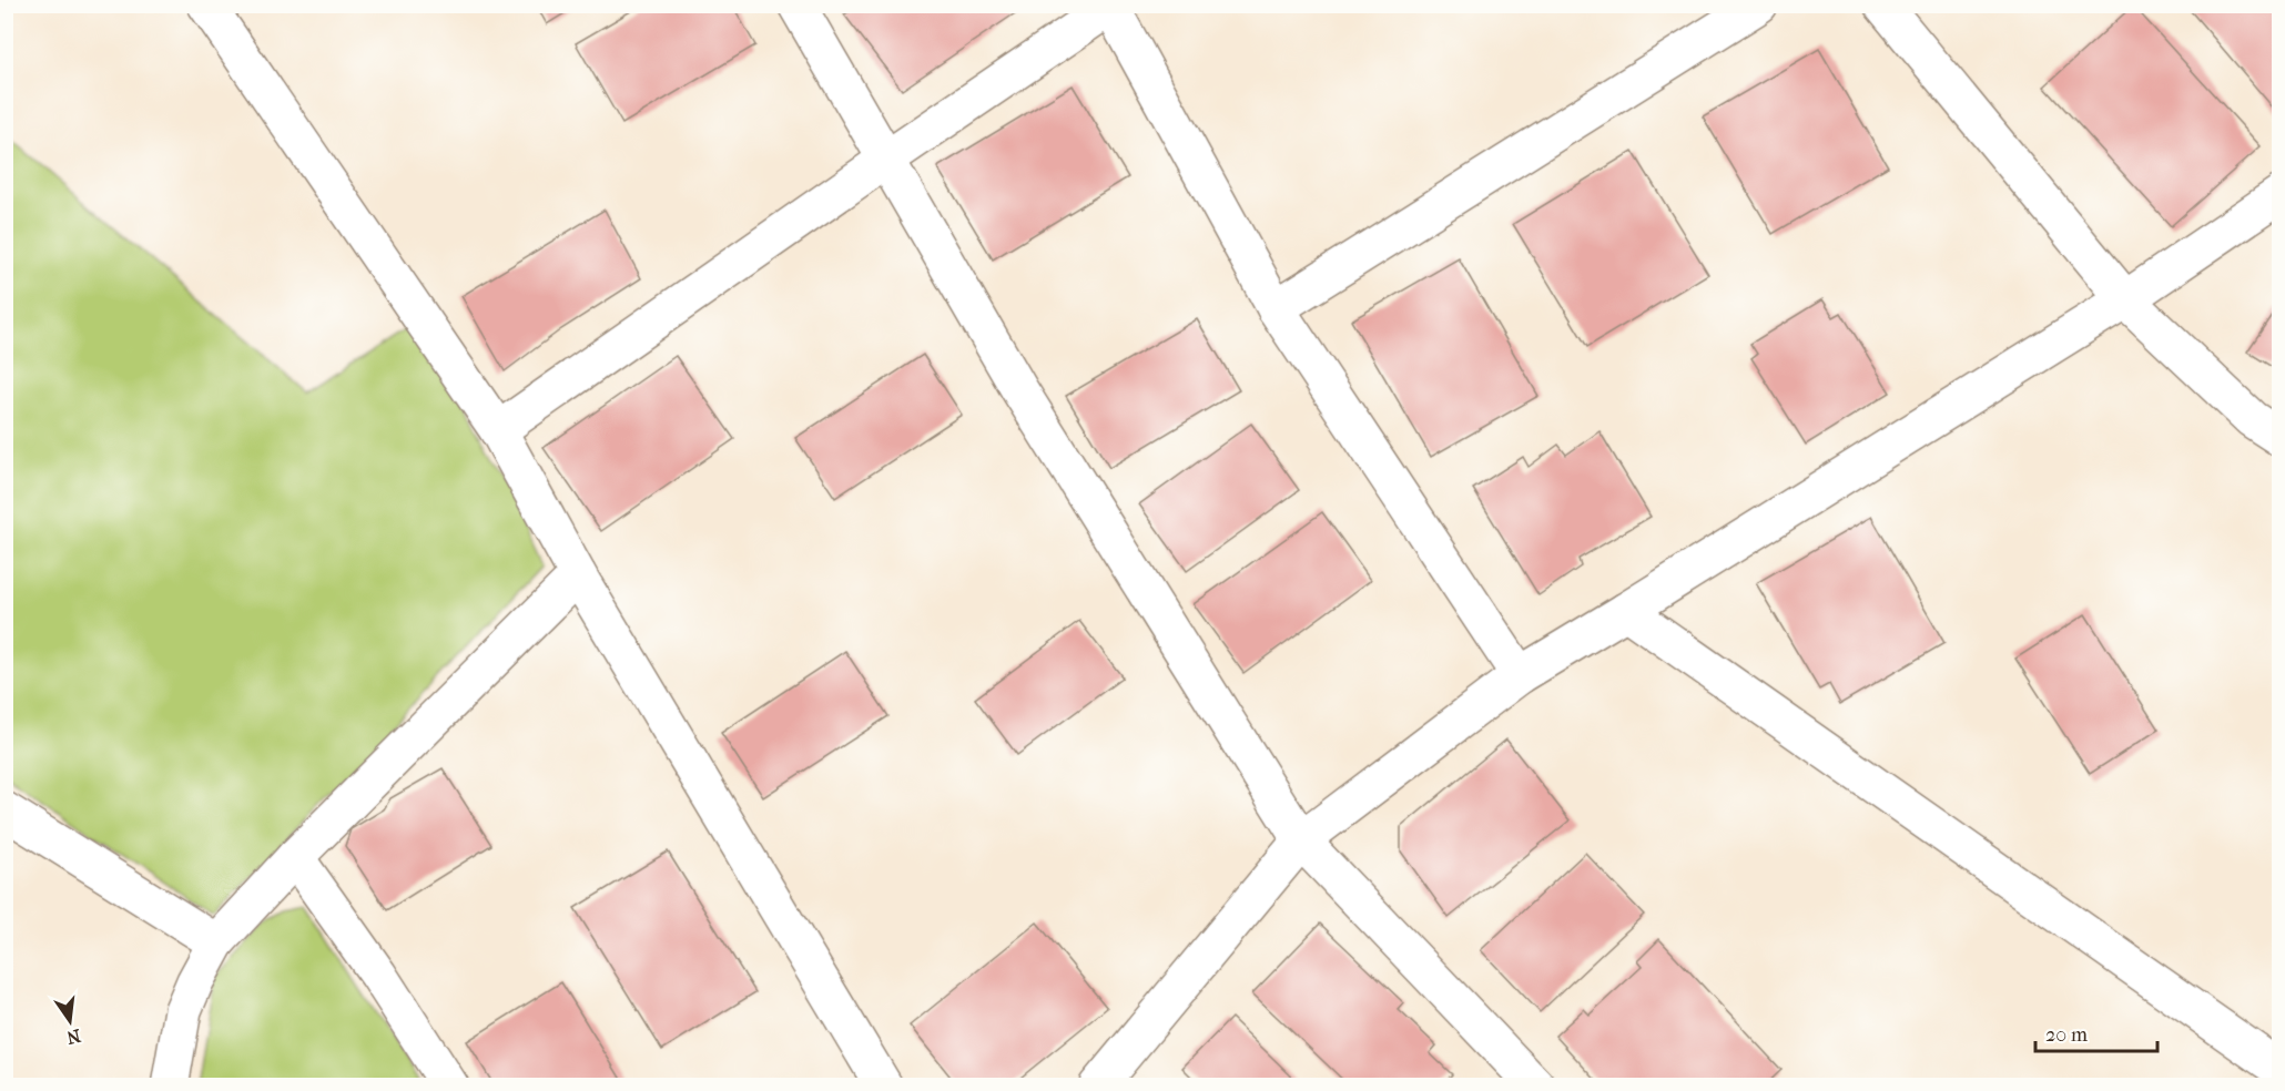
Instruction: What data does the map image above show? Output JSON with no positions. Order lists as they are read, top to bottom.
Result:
{
  "scale_bar": "20 m",
  "north": "bottom"
}
